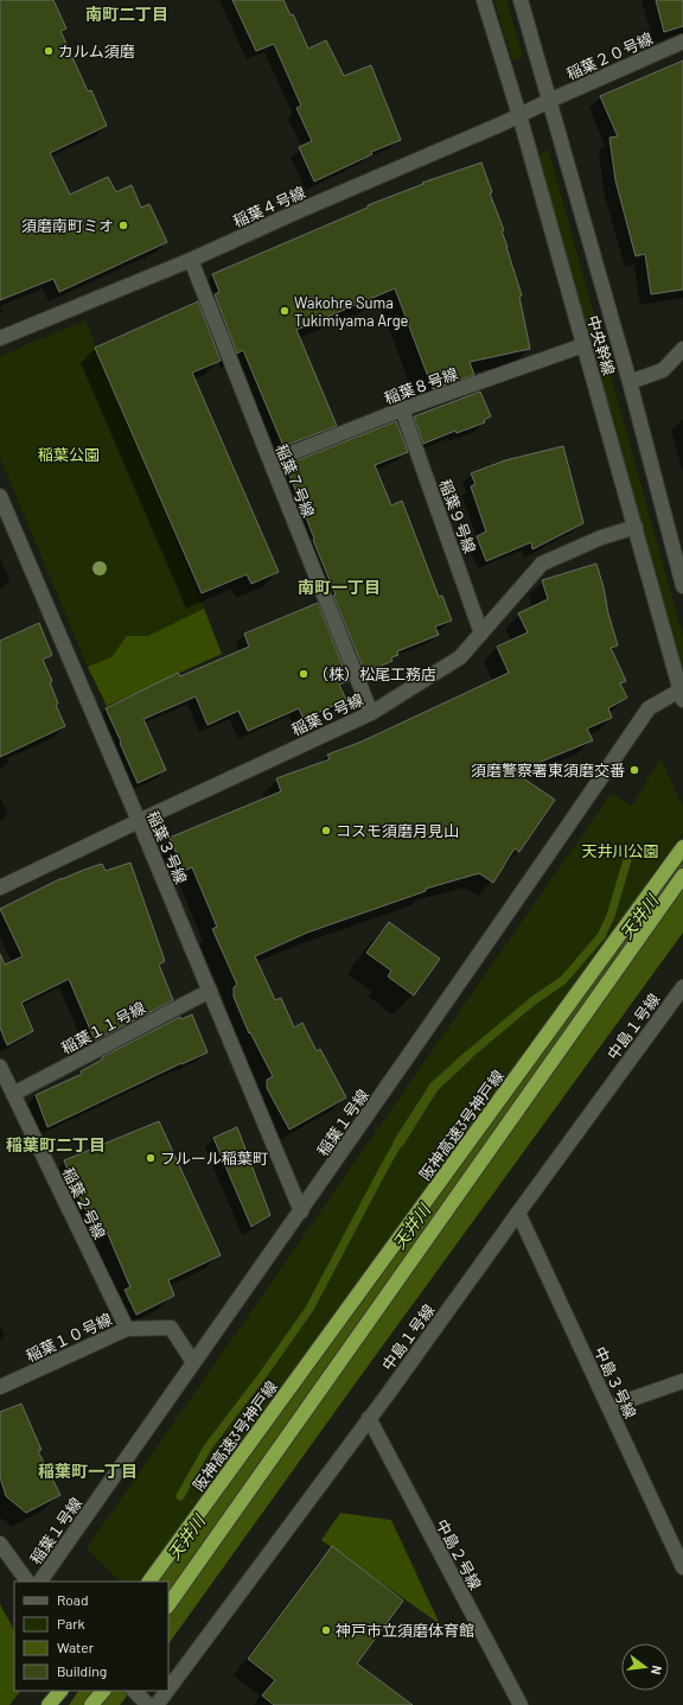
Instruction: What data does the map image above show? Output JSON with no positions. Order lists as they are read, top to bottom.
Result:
{
  "streets": {
    "highway": ["阪神高速3号神戸線"],
    "street": [
      "稲葉２０号線",
      "稲葉４号線",
      "中央幹線",
      "稲葉８号線",
      "稲葉７号線",
      "稲葉９号線",
      "稲葉６号線",
      "稲葉３号線",
      "中島１号線",
      "稲葉１１号線",
      "稲葉１号線",
      "稲葉２号線",
      "稲葉１０号線",
      "中島３号線",
      "中島２号線"
    ]
  },
  "crossings": [
    ["稲葉２０号線", "稲葉４号線"],
    ["稲葉２０号線", "中央幹線"],
    ["稲葉４号線", "中央幹線"],
    ["稲葉４号線", "稲葉７号線"],
    ["中央幹線", "稲葉８号線"],
    ["中央幹線", "稲葉６号線"],
    ["中央幹線", "稲葉１号線"],
    ["稲葉８号線", "稲葉７号線"],
    ["稲葉８号線", "稲葉９号線"],
    ["稲葉７号線", "稲葉６号線"],
    ["稲葉９号線", "稲葉６号線"],
    ["稲葉６号線", "稲葉３号線"],
    ["稲葉３号線", "稲葉１１号線"],
    ["稲葉３号線", "稲葉１号線"],
    ["中島１号線", "中島３号線"],
    ["中島１号線", "中島２号線"],
    ["稲葉１１号線", "稲葉２号線"],
    ["稲葉１号線", "稲葉１０号線"],
    ["稲葉２号線", "稲葉１０号線"]
  ],
  "districts": [
    "南町二丁目",
    "南町一丁目",
    "稲葉町二丁目",
    "稲葉町一丁目"
  ],
  "water": ["天井川"],
  "parks": ["稲葉公園", "天井川公園"],
  "places": [
    "カルム須磨",
    "須磨南町ミオ",
    "Wakohre Suma Tukimiyama Arge",
    "（株）松尾工務店",
    "須磨警察署東須磨交番",
    "コスモ須磨月見山",
    "フルール稲葉町",
    "神戸市立須磨体育館"
  ],
  "legend": [
    "Road",
    "Park",
    "Water",
    "Building"
  ],
  "north": "right"
}
